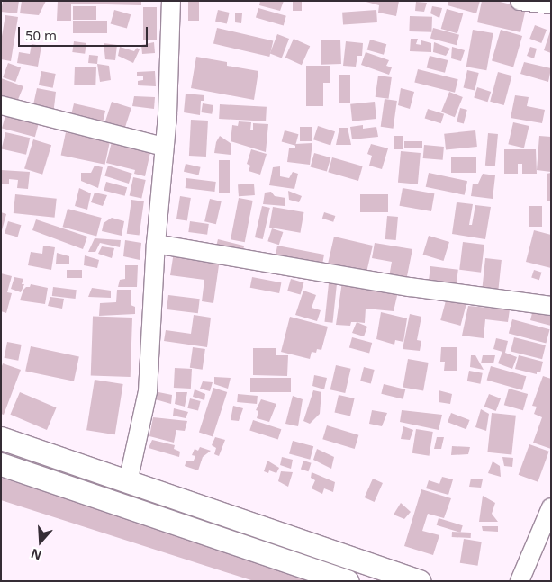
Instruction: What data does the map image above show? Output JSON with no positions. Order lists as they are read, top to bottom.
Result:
{
  "scale_bar": "50 m",
  "north": "bottom"
}
